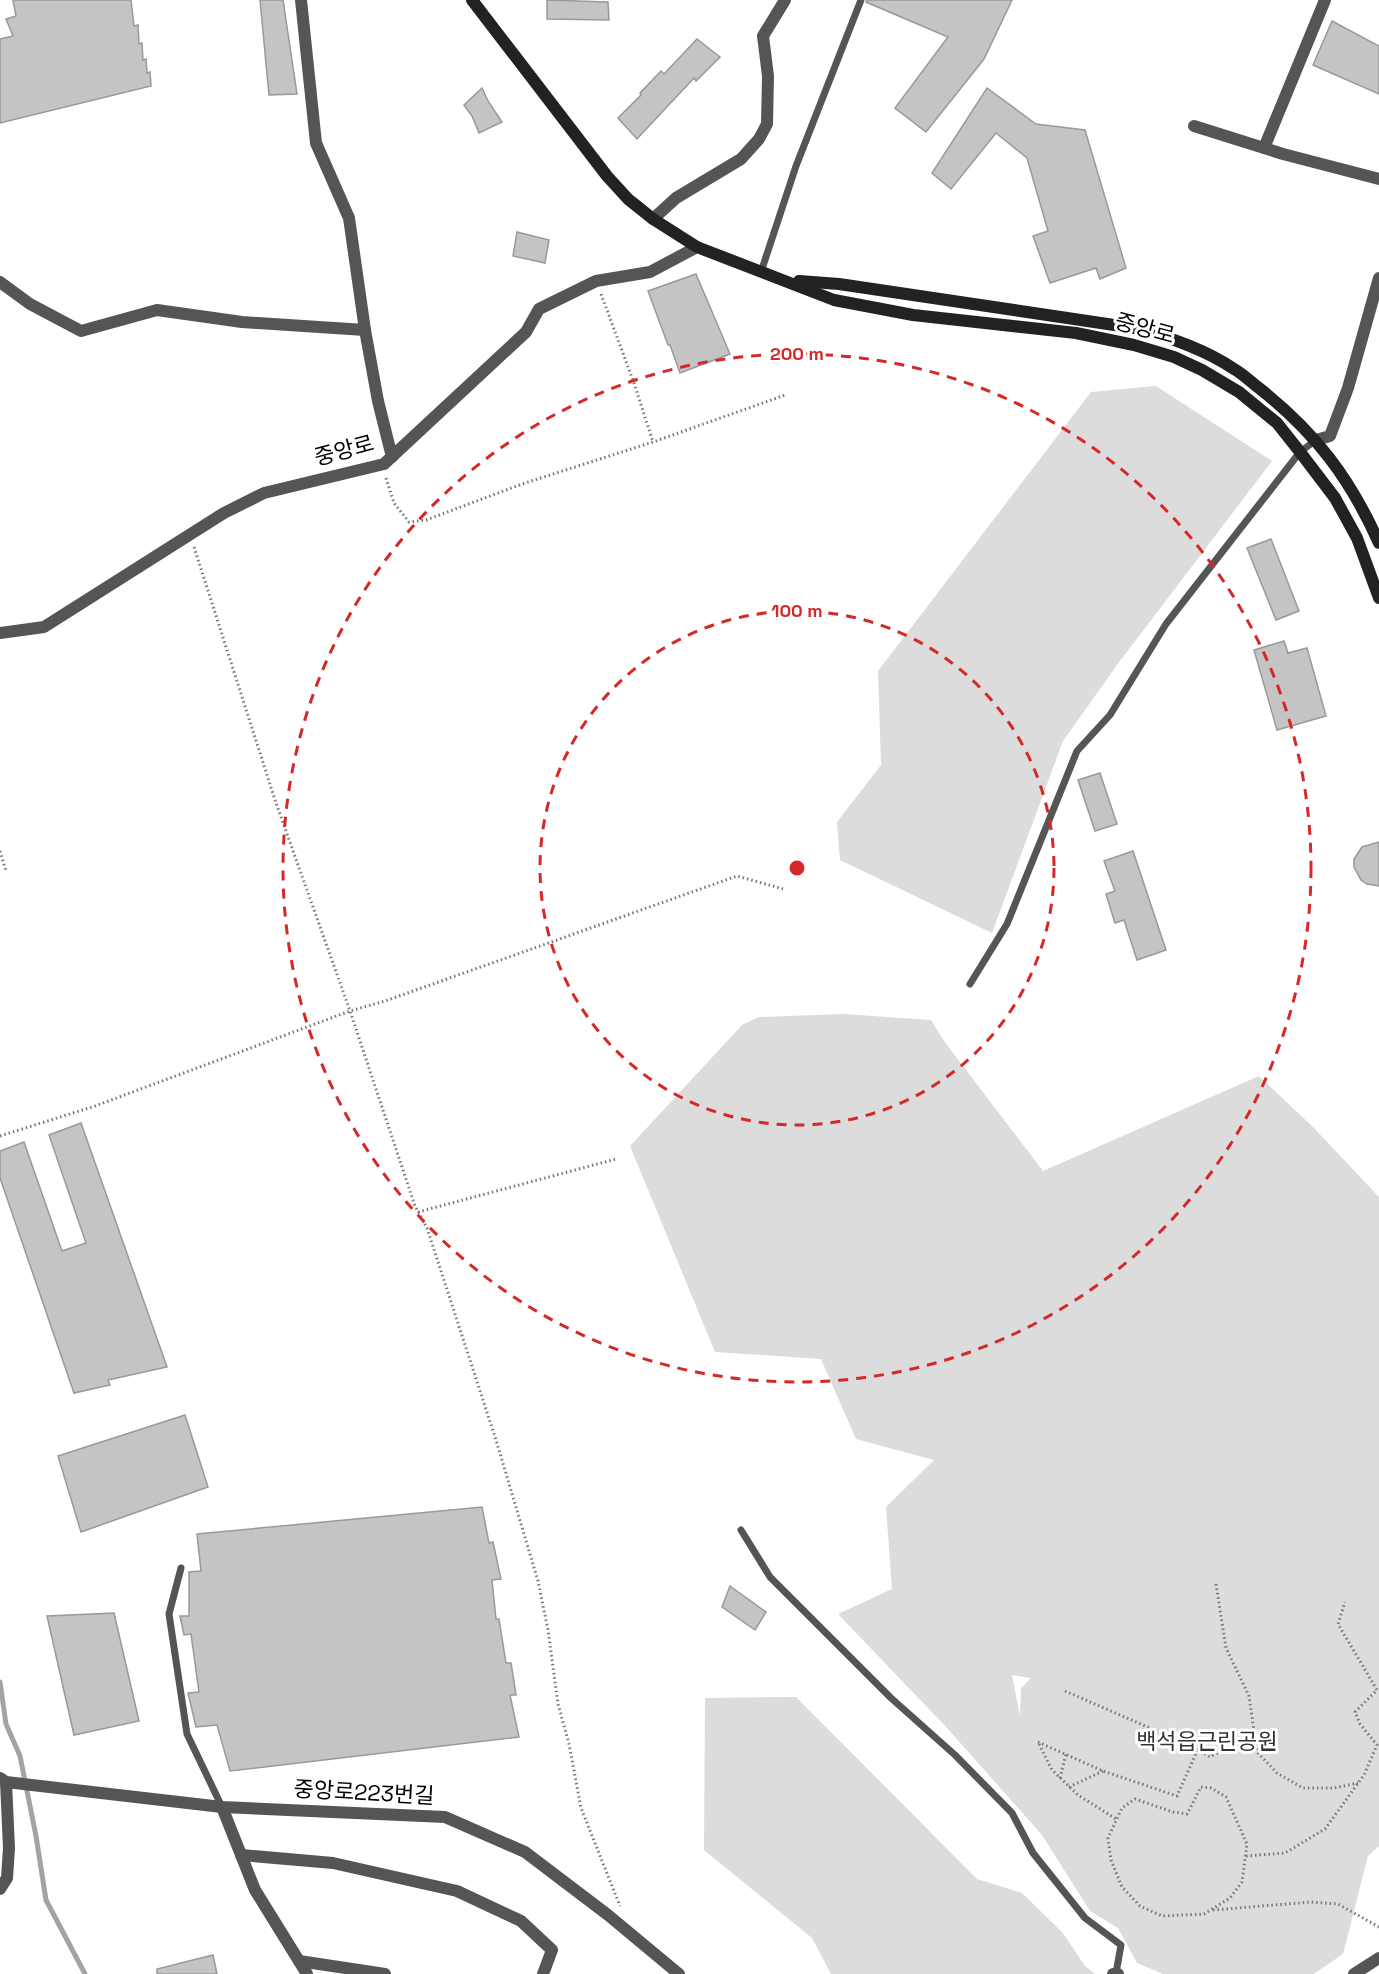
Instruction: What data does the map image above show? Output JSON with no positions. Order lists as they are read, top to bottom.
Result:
{
  "streets": {
    "main road": ["중앙로"],
    "street": ["중앙로223번길"]
  },
  "parks": ["백석읍근린공원"],
  "rings": ["200 m", "100 m"]
}
